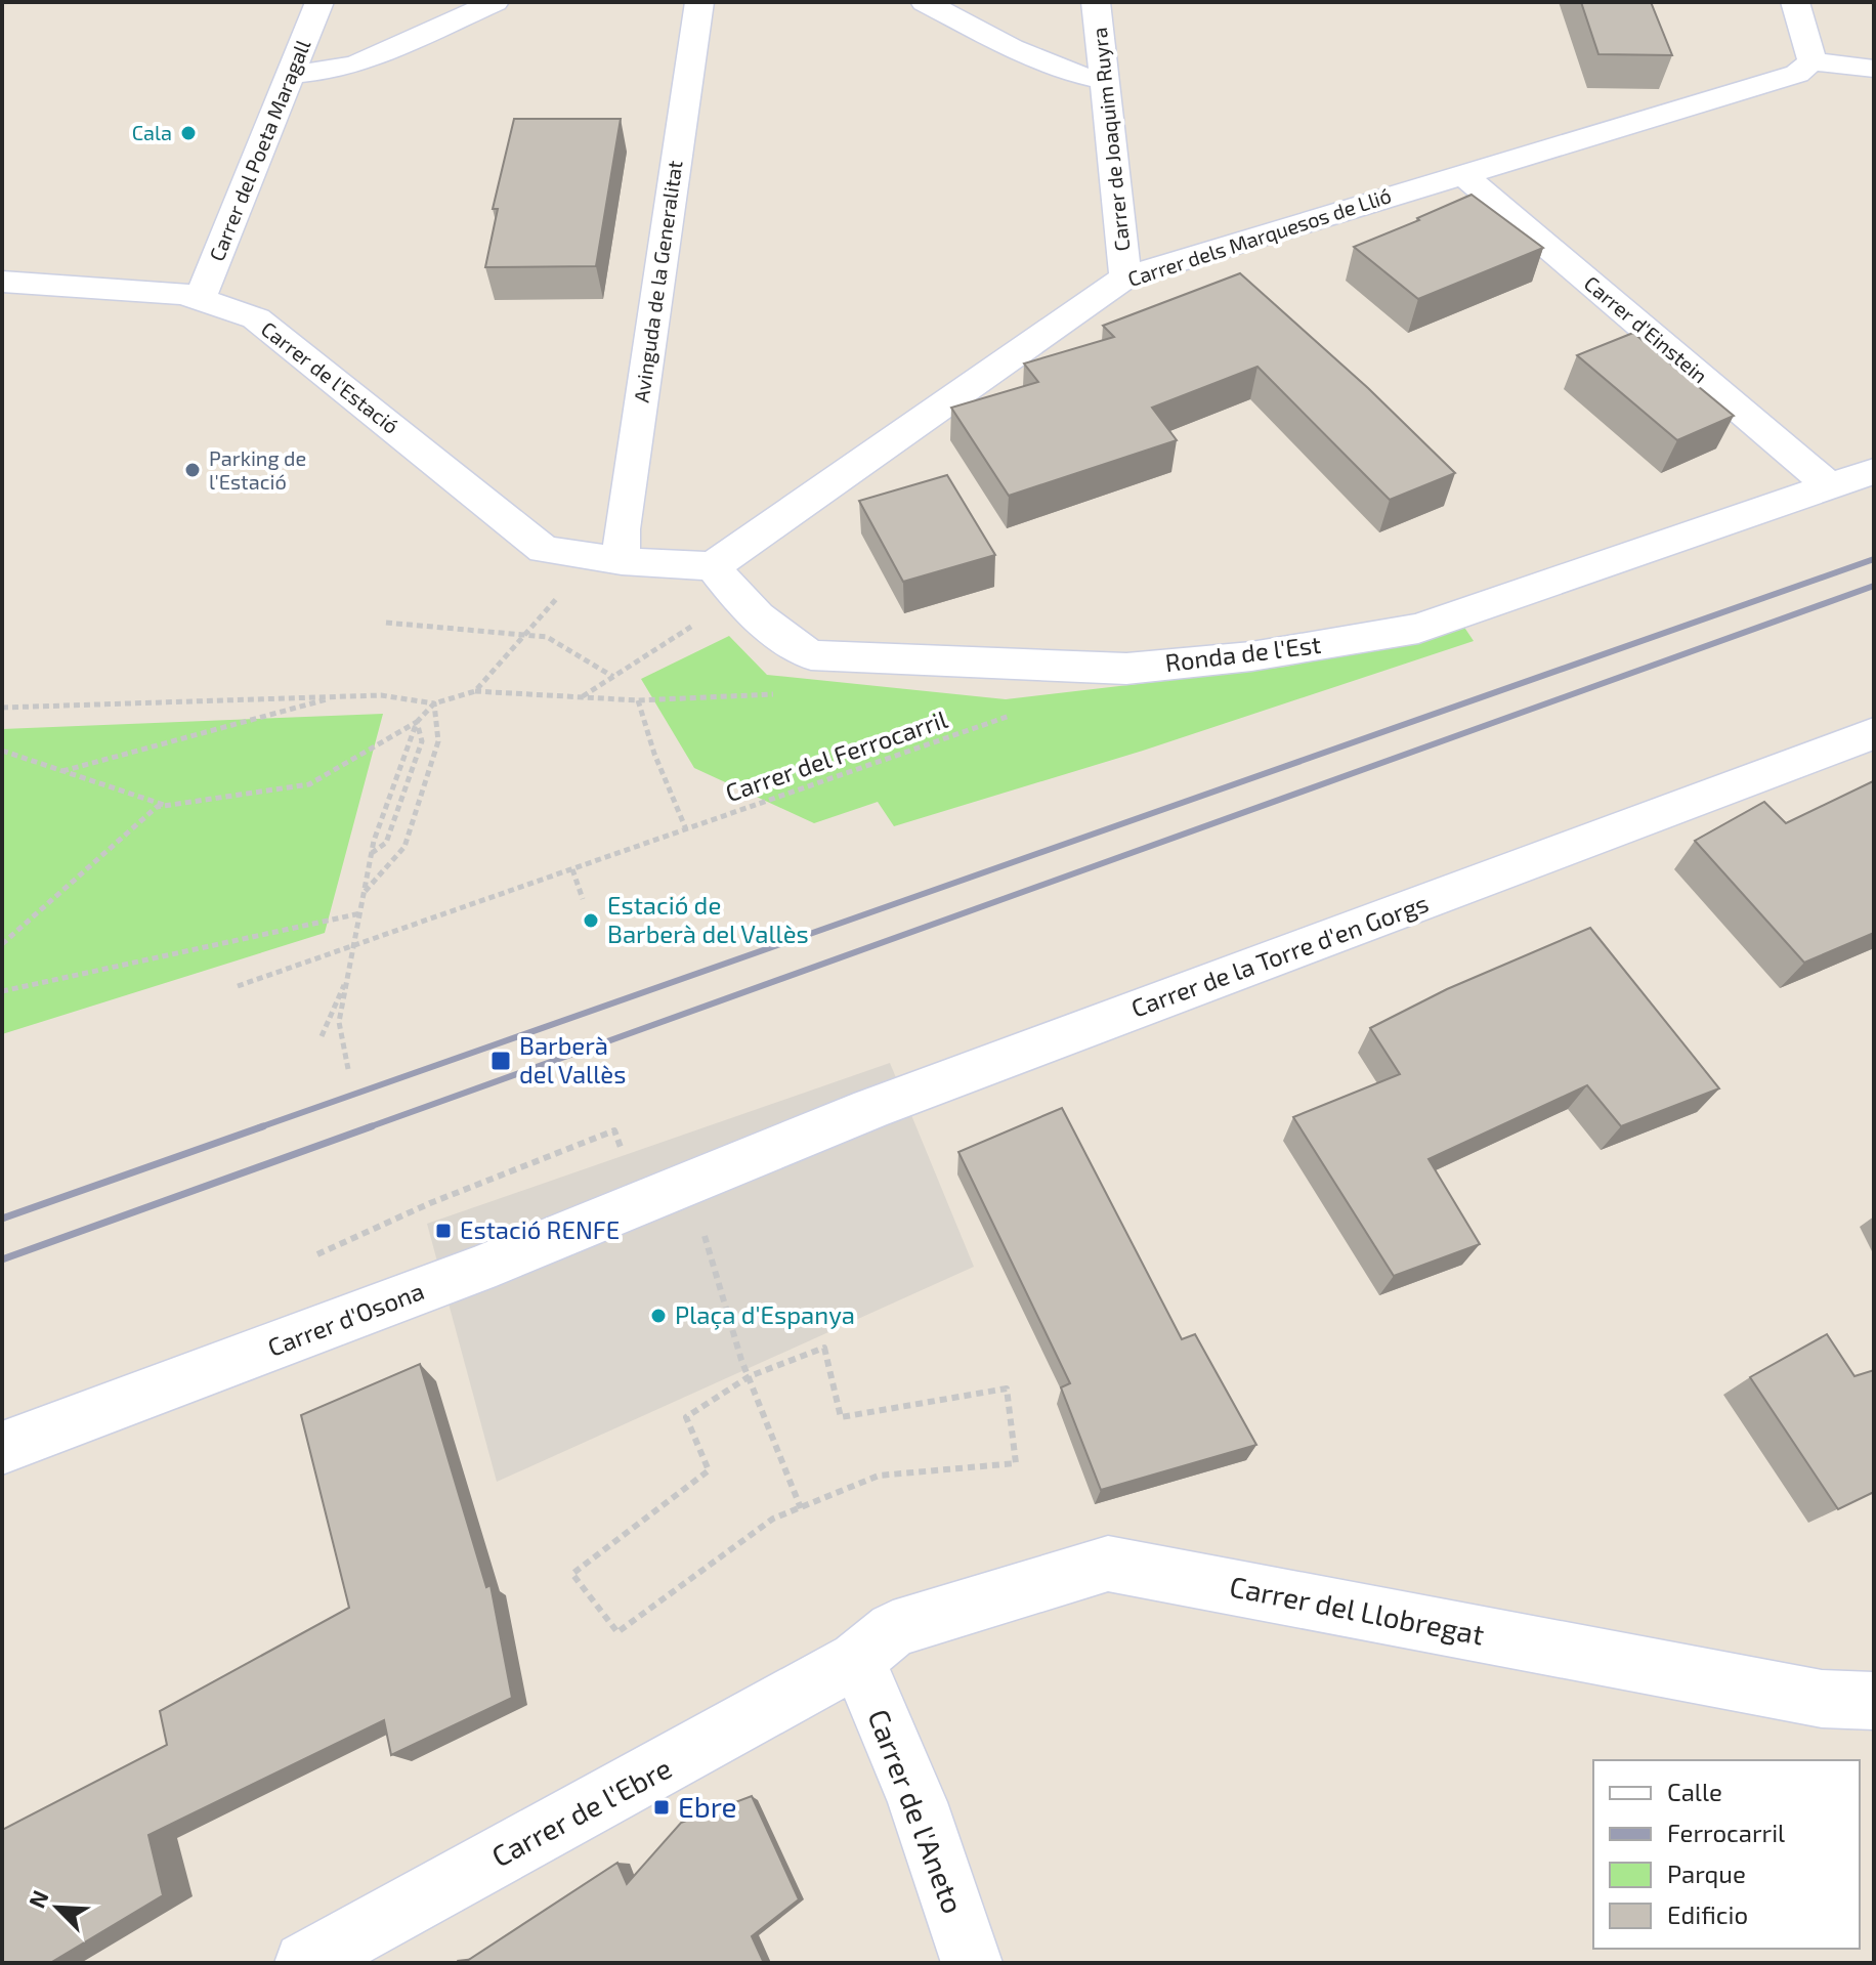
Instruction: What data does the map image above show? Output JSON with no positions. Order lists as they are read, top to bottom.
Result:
{
  "streets": {
    "street": [
      "Carrer de Joaquim Ruyra",
      "Carrer del Poeta Maragall",
      "Carrer dels Marquesos de Llió",
      "Avinguda de la Generalitat",
      "Carrer d'Einstein",
      "Carrer de l'Estació",
      "Ronda de l'Est",
      "Carrer de la Torre d'en Gorgs",
      "Carrer d'Osona",
      "Carrer del Llobregat",
      "Carrer de l'Aneto",
      "Carrer de l'Ebre"
    ],
    "path": ["Carrer del Ferrocarril"]
  },
  "crossings": [
    ["Carrer de Joaquim Ruyra", "Carrer dels Marquesos de Llió"],
    ["Carrer del Poeta Maragall", "Carrer de l'Estació"],
    ["Carrer dels Marquesos de Llió", "Carrer d'Einstein"],
    ["Carrer dels Marquesos de Llió", "Ronda de l'Est"],
    ["Avinguda de la Generalitat", "Carrer de l'Estació"],
    ["Carrer d'Einstein", "Ronda de l'Est"],
    ["Carrer de la Torre d'en Gorgs", "Carrer d'Osona"],
    ["Carrer del Llobregat", "Carrer de l'Aneto"],
    ["Carrer del Llobregat", "Carrer de l'Ebre"],
    ["Carrer de l'Aneto", "Carrer de l'Ebre"]
  ],
  "places": {
    "other": [
      "Cala",
      "Parking de l'Estació",
      "Estació de Barberà del Vallès",
      "Plaça d'Espanya"
    ],
    "transit": ["Barberà del Vallès", "Estació RENFE", "Ebre"]
  },
  "legend": [
    "Calle",
    "Ferrocarril",
    "Parque",
    "Edificio"
  ],
  "north": "top left"
}
